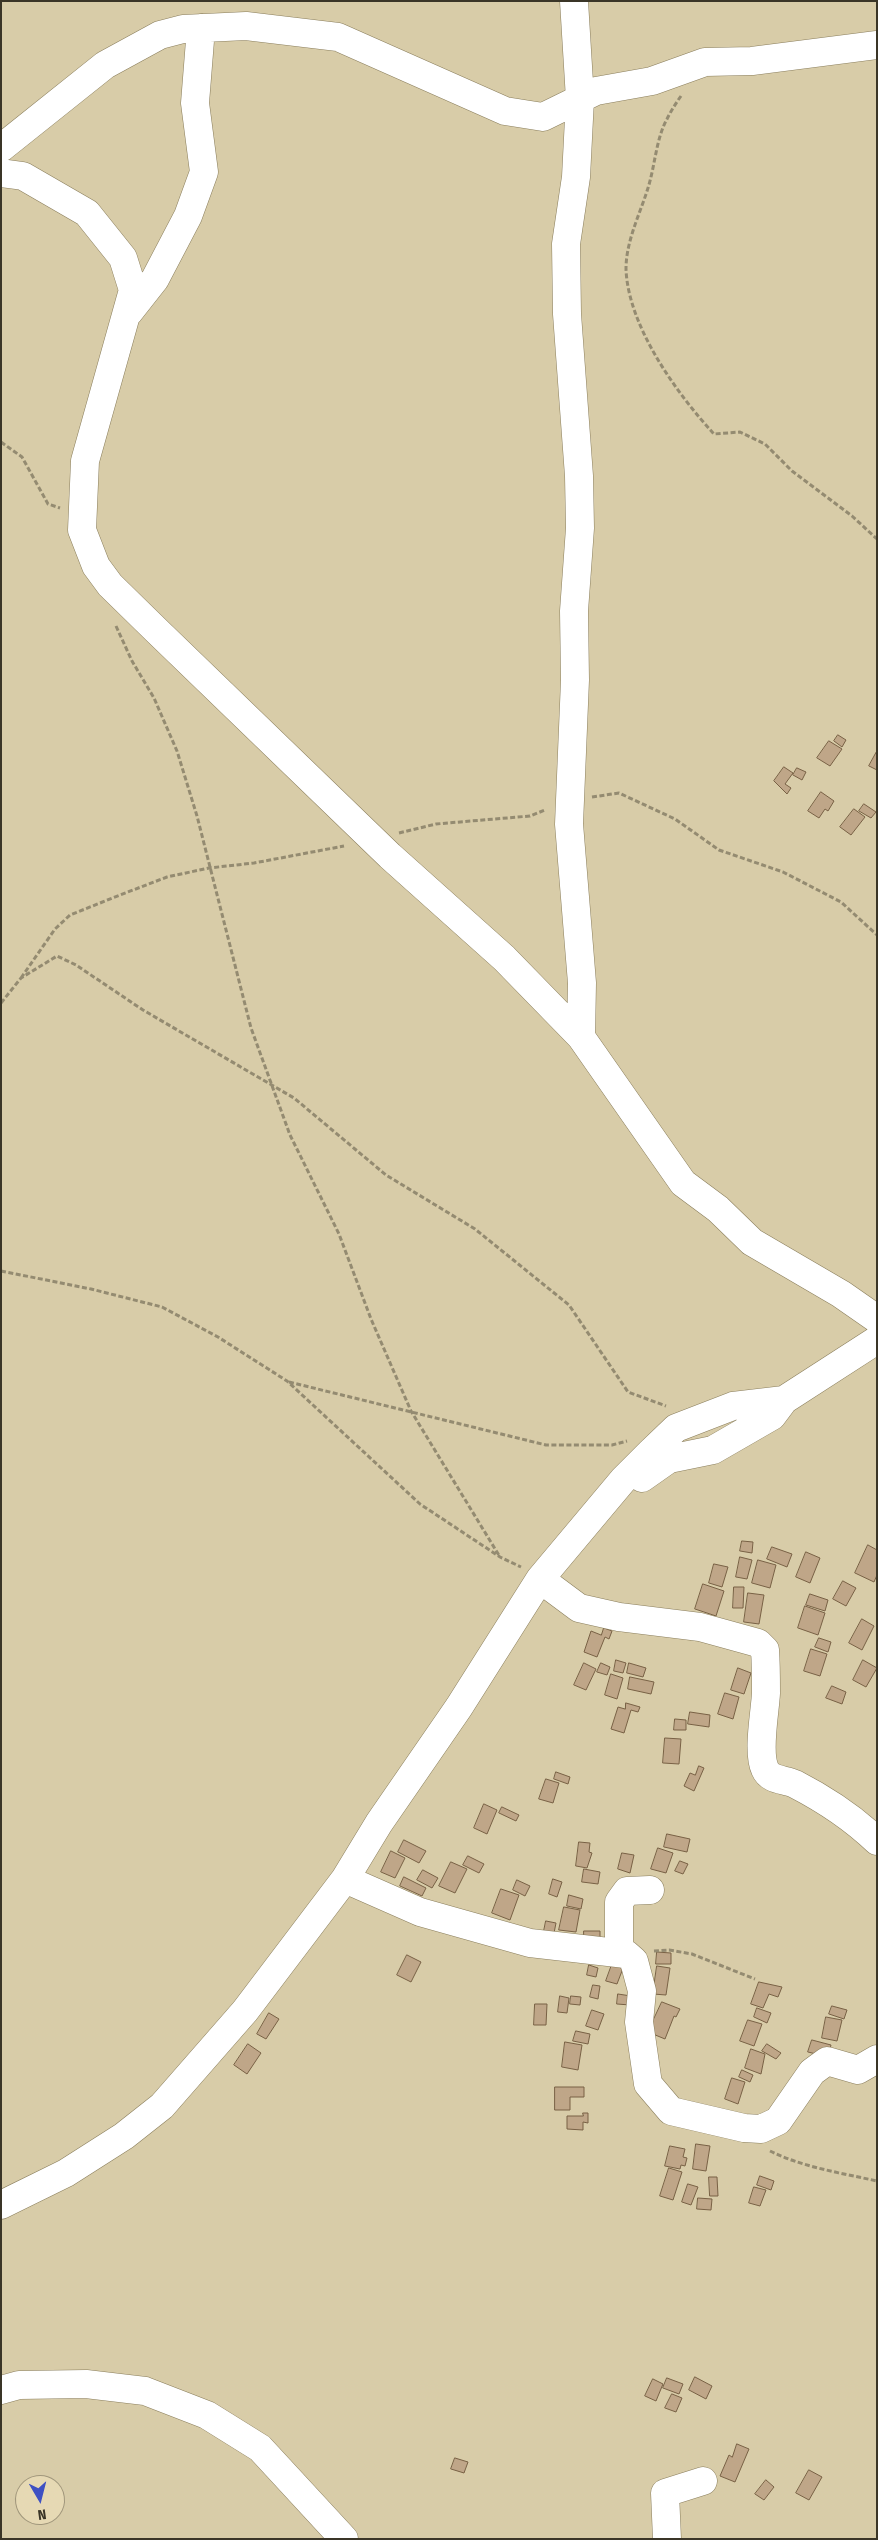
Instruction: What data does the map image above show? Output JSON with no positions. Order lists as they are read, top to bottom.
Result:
{
  "north": "bottom"
}
